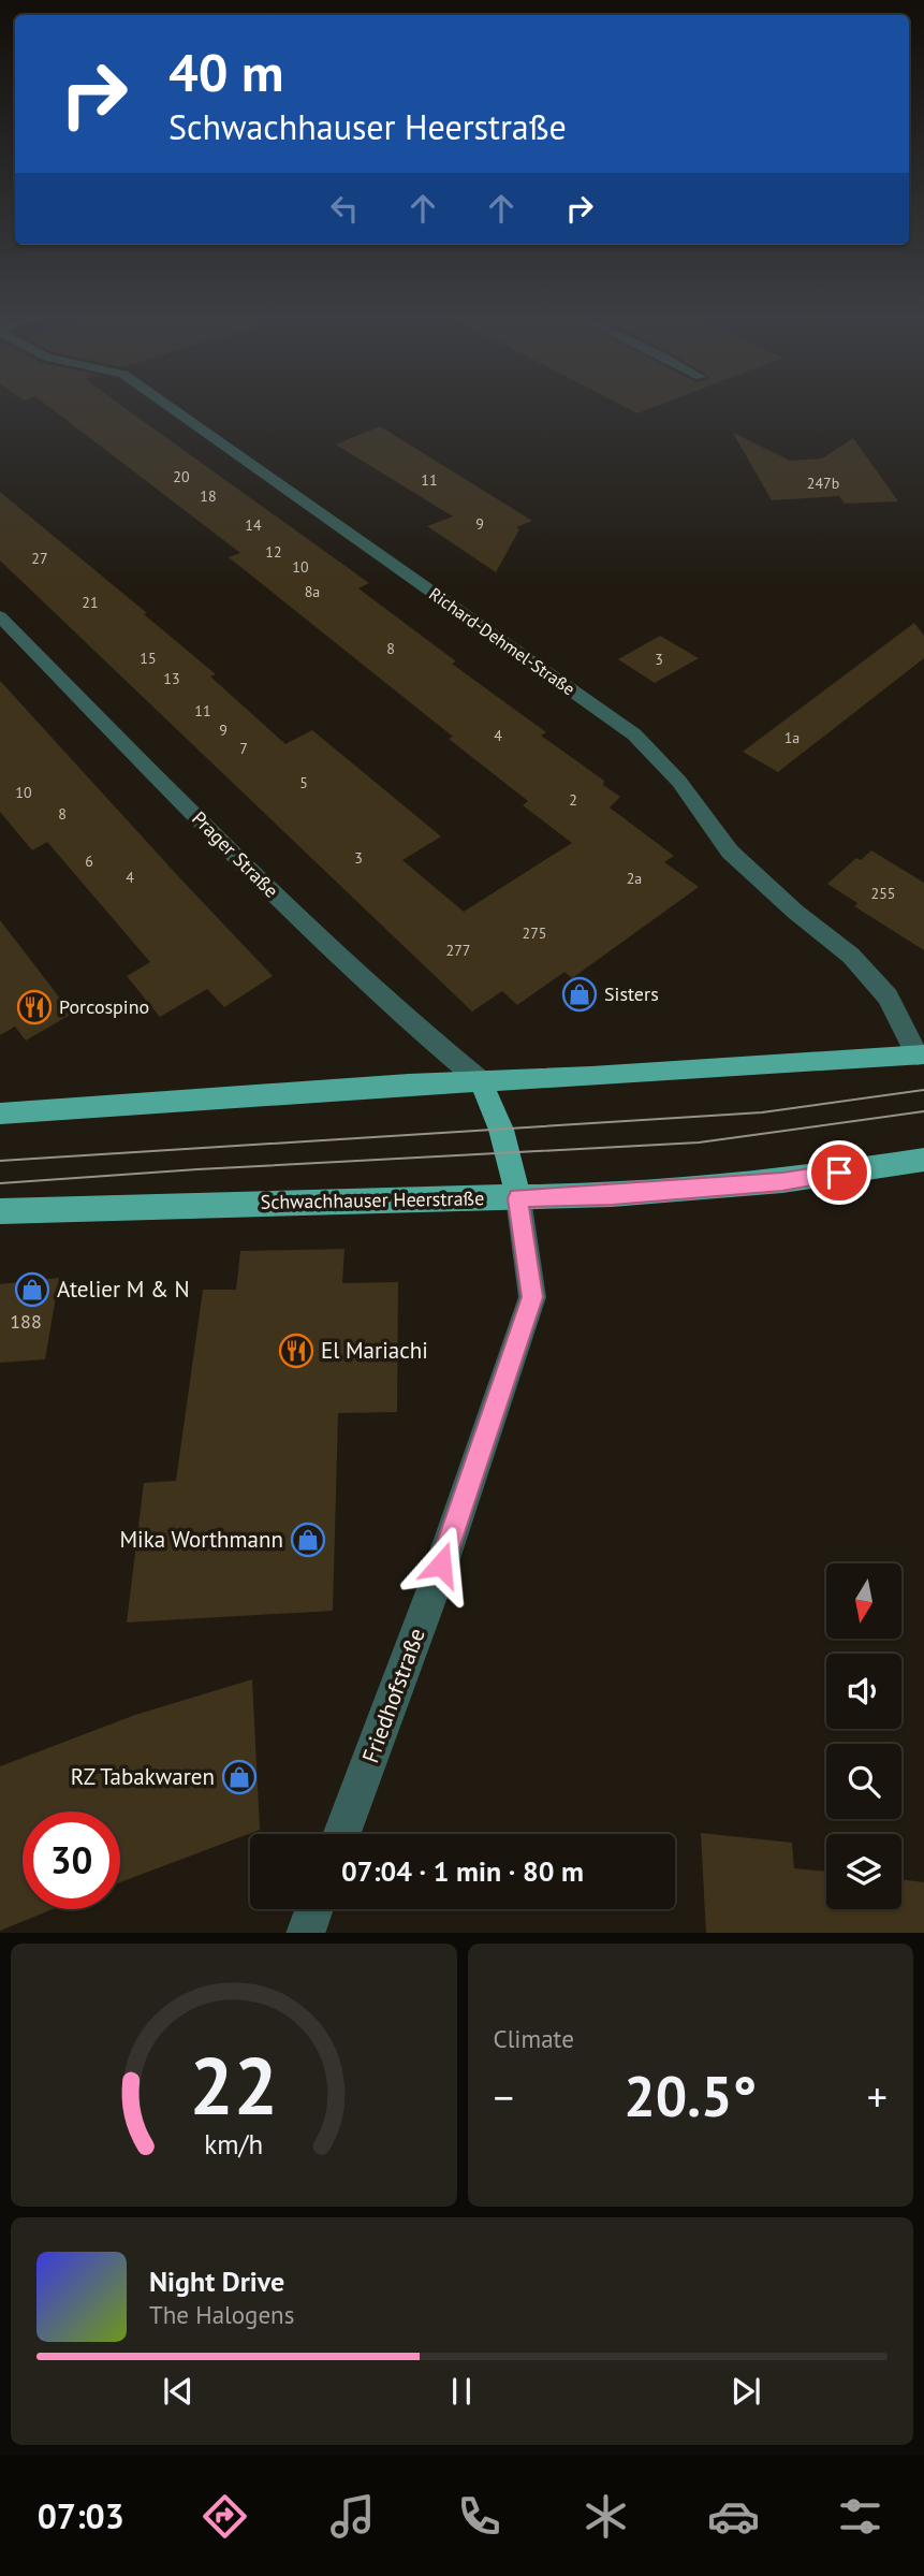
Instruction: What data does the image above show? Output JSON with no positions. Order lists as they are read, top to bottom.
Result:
{
  "streets": {
    "main road": ["Schwachhauser Heerstraße"],
    "street": ["Richard-Dehmel-Straße", "Prager Straße", "Friedhofstraße"]
  },
  "crossings": [
    ["Schwachhauser Heerstraße", "Friedhofstraße"]
  ],
  "places": {
    "shop": [
      "Sisters",
      "Atelier M & N",
      "Mika Worthmann",
      "RZ Tabakwaren"
    ],
    "restaurant": ["Porcospino", "El Mariachi"]
  },
  "house_numbers": [
    "20",
    "11",
    "247b",
    "18",
    "9",
    "14",
    "12",
    "27",
    "10",
    "8a",
    "21",
    "8",
    "15",
    "3",
    "13",
    "11",
    "9",
    "4",
    "1a",
    "7",
    "5",
    "10",
    "2",
    "8",
    "3",
    "6",
    "4",
    "2a",
    "255",
    "275",
    "277",
    "188"
  ],
  "north": "bottom",
  "page": {
    "turn": ["40 m", "Schwachhauser Heerstraße"],
    "limit": "30",
    "trip": "07:04 · 1 min · 80 m",
    "tile": "Climate",
    "heat": ["−", "20.5°", "+"],
    "song": ["Night Drive", "The Halogens"],
    "tabs": "07:03",
    "gauge": ["22", "km/h"]
  }
}
